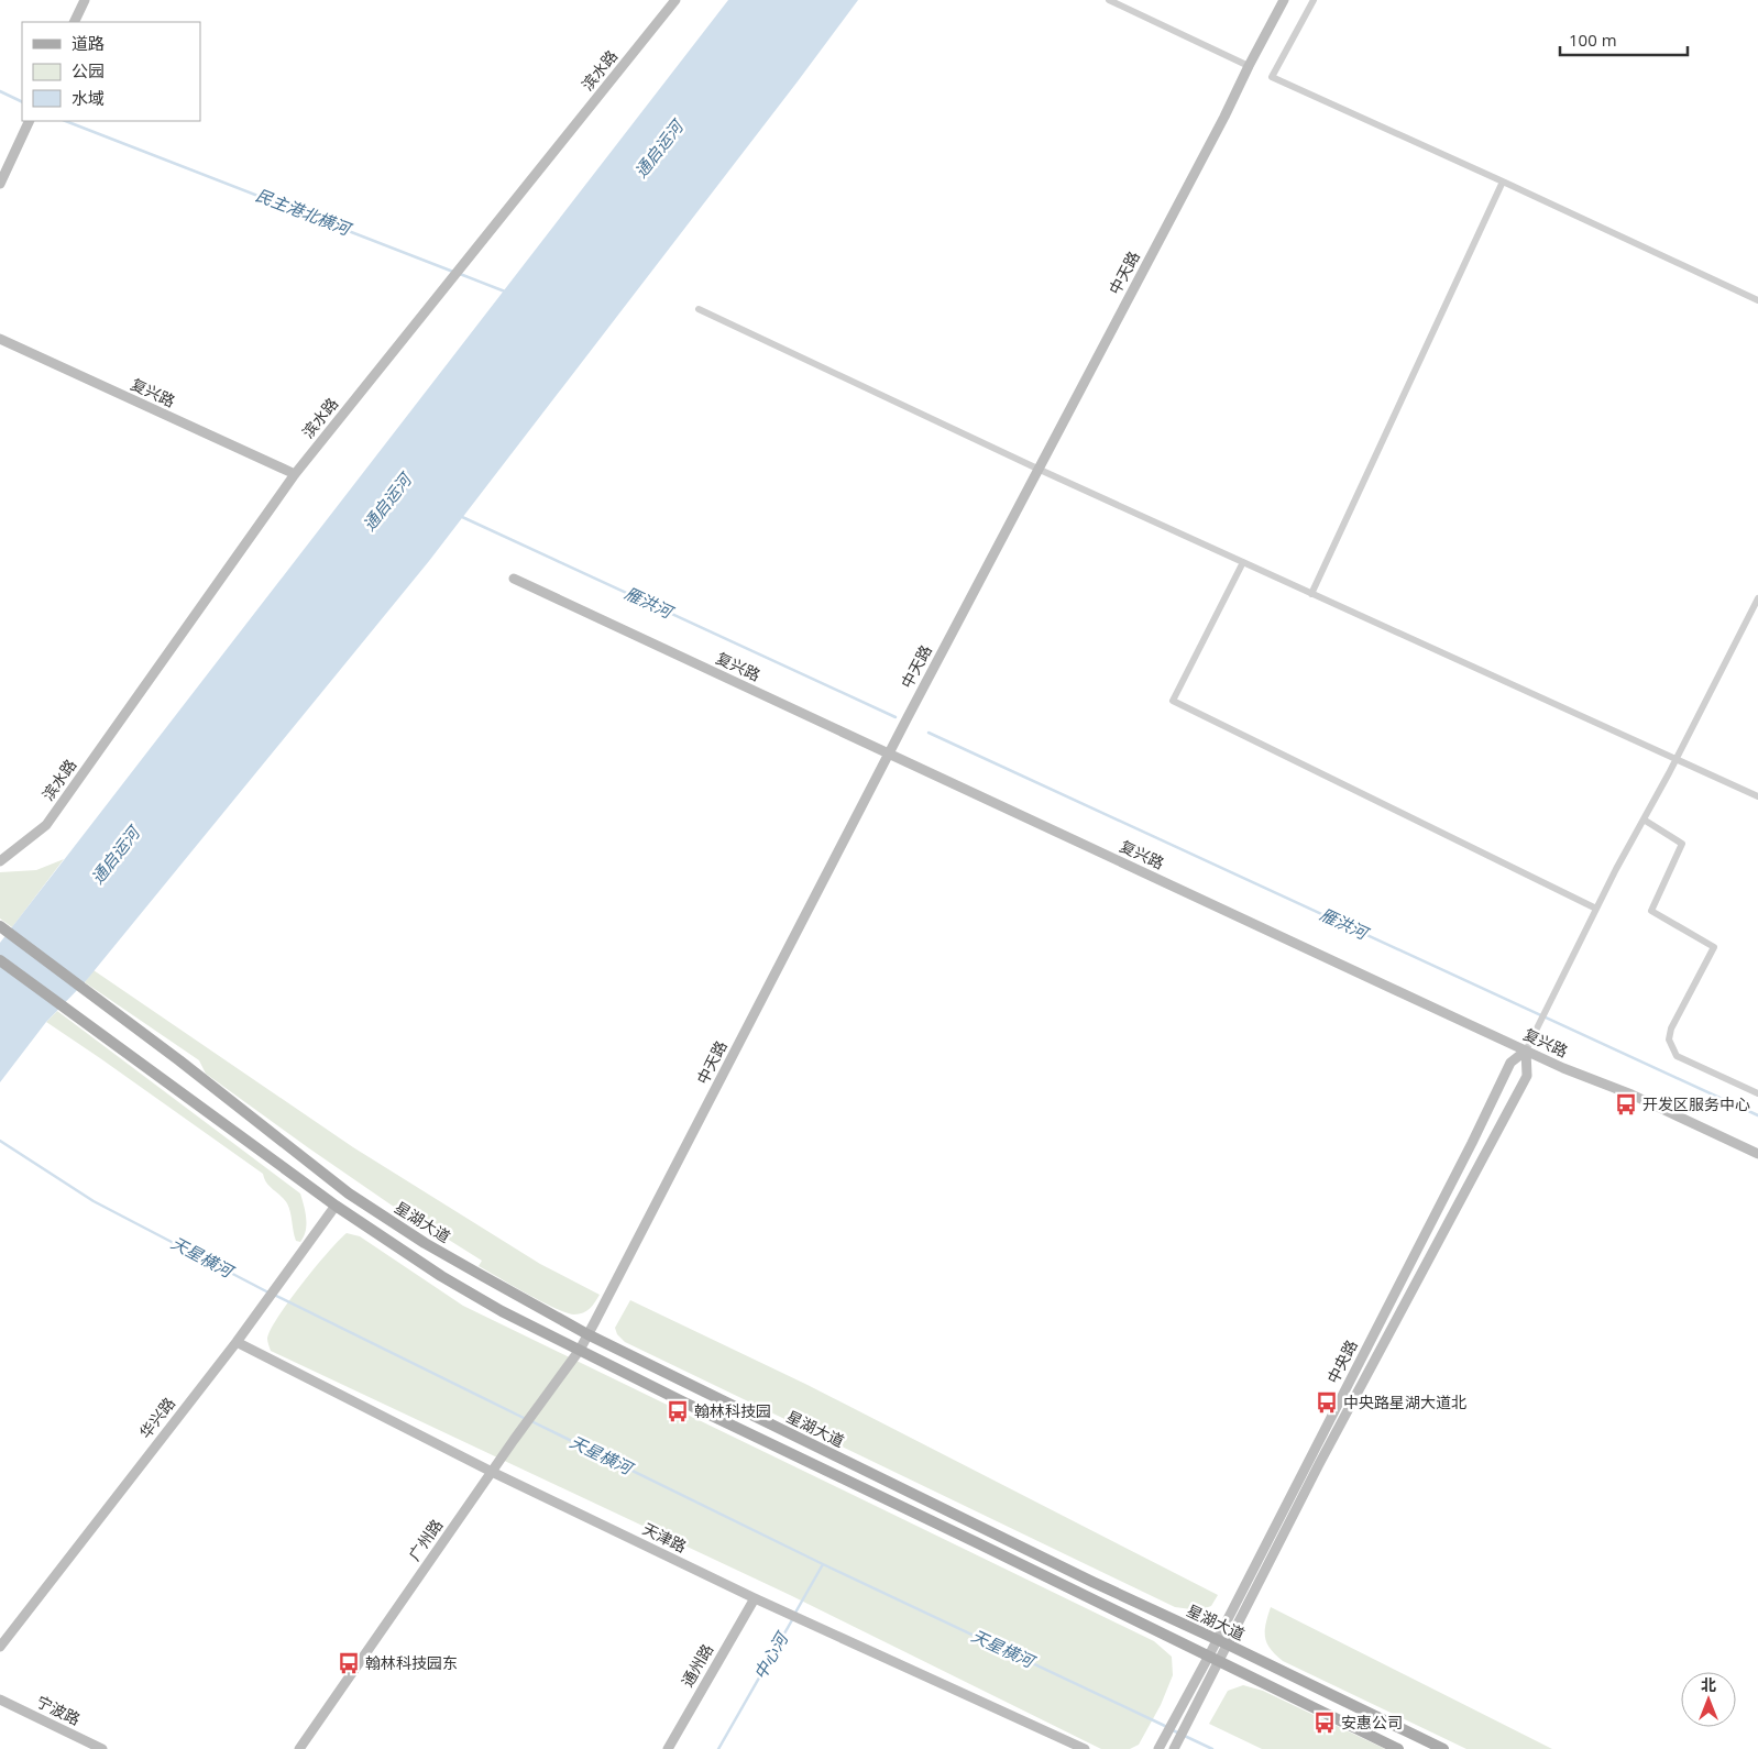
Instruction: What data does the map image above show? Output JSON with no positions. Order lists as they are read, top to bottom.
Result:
{
  "streets": {
    "main road": ["星湖大道"],
    "street": [
      "滨水路",
      "中天路",
      "复兴路",
      "中央路",
      "华兴路",
      "天津路",
      "广州路",
      "通州路",
      "宁波路"
    ]
  },
  "crossings": [
    ["滨水路", "复兴路"],
    ["中天路", "复兴路"],
    ["中天路", "星湖大道"],
    ["中天路", "广州路"],
    ["复兴路", "中央路"],
    ["星湖大道", "中央路"],
    ["华兴路", "天津路"],
    ["天津路", "广州路"],
    ["天津路", "通州路"]
  ],
  "water": [
    "通启运河",
    "民主港北横河",
    "雁洪河",
    "天星横河",
    "中心河"
  ],
  "places": {
    "bus stop": [
      "开发区服务中心",
      "中央路星湖大道北",
      "翰林科技园",
      "翰林科技园东",
      "安惠公司"
    ]
  },
  "legend": ["道路", "公园", "水域"],
  "scale_bar": "100 m",
  "north": "top"
}
